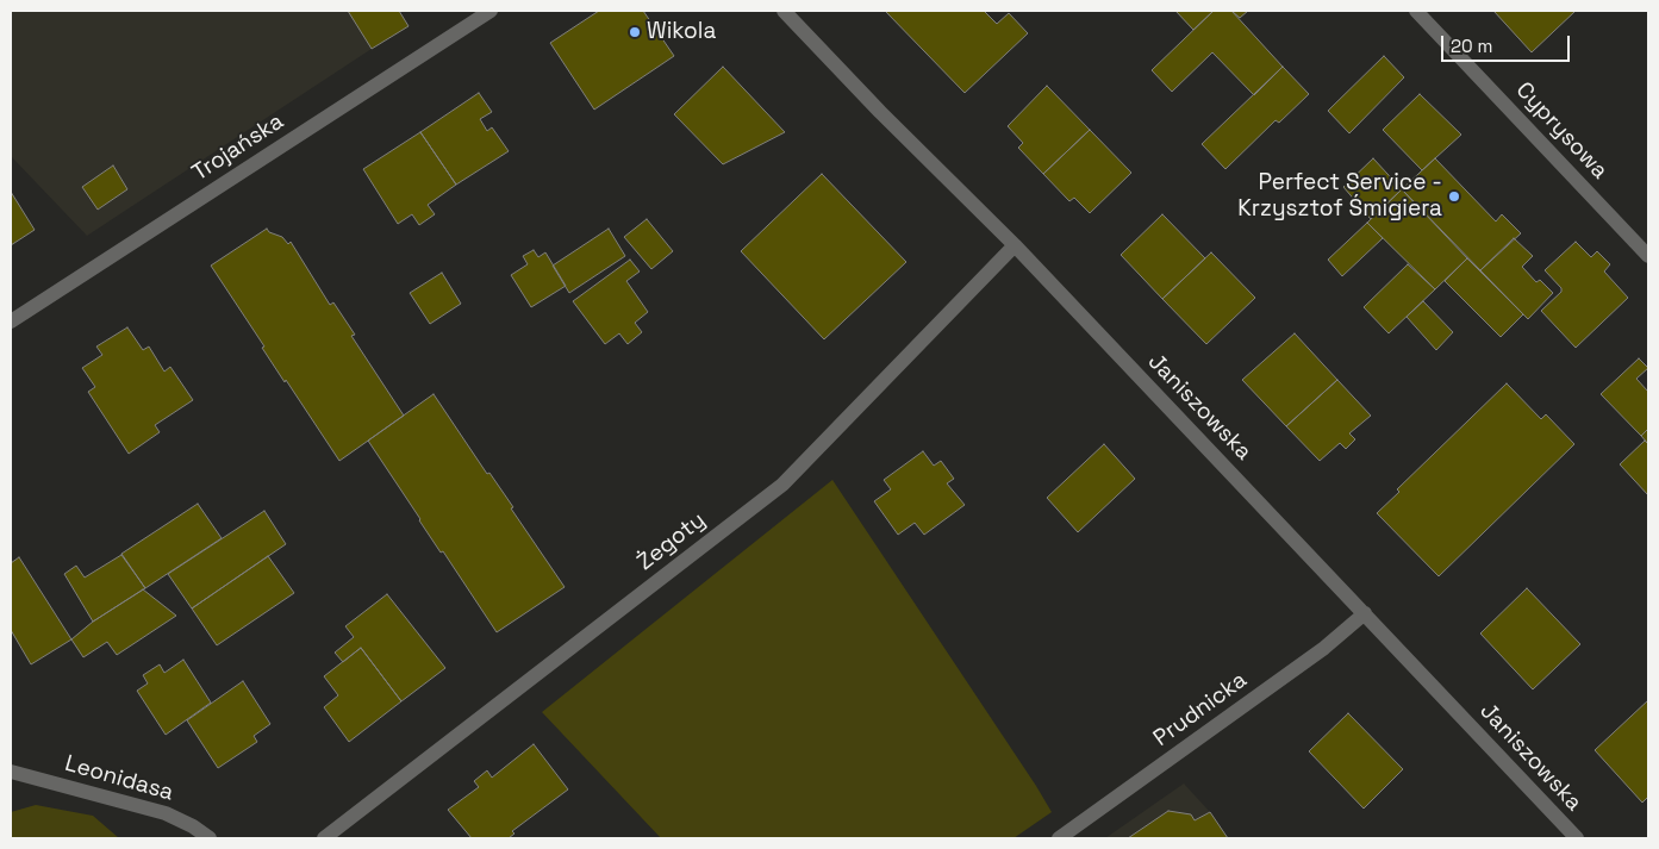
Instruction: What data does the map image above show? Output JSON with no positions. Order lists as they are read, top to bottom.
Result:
{
  "streets": {
    "street": [
      "Cyprysowa",
      "Trojańska",
      "Janiszowska",
      "Żegoty",
      "Prudnicka",
      "Leonidasa"
    ]
  },
  "crossings": [
    ["Janiszowska", "Żegoty"],
    ["Janiszowska", "Prudnicka"]
  ],
  "places": ["Wikola", "Perfect Service - Krzysztof Śmigiera"],
  "scale_bar": "20 m"
}
